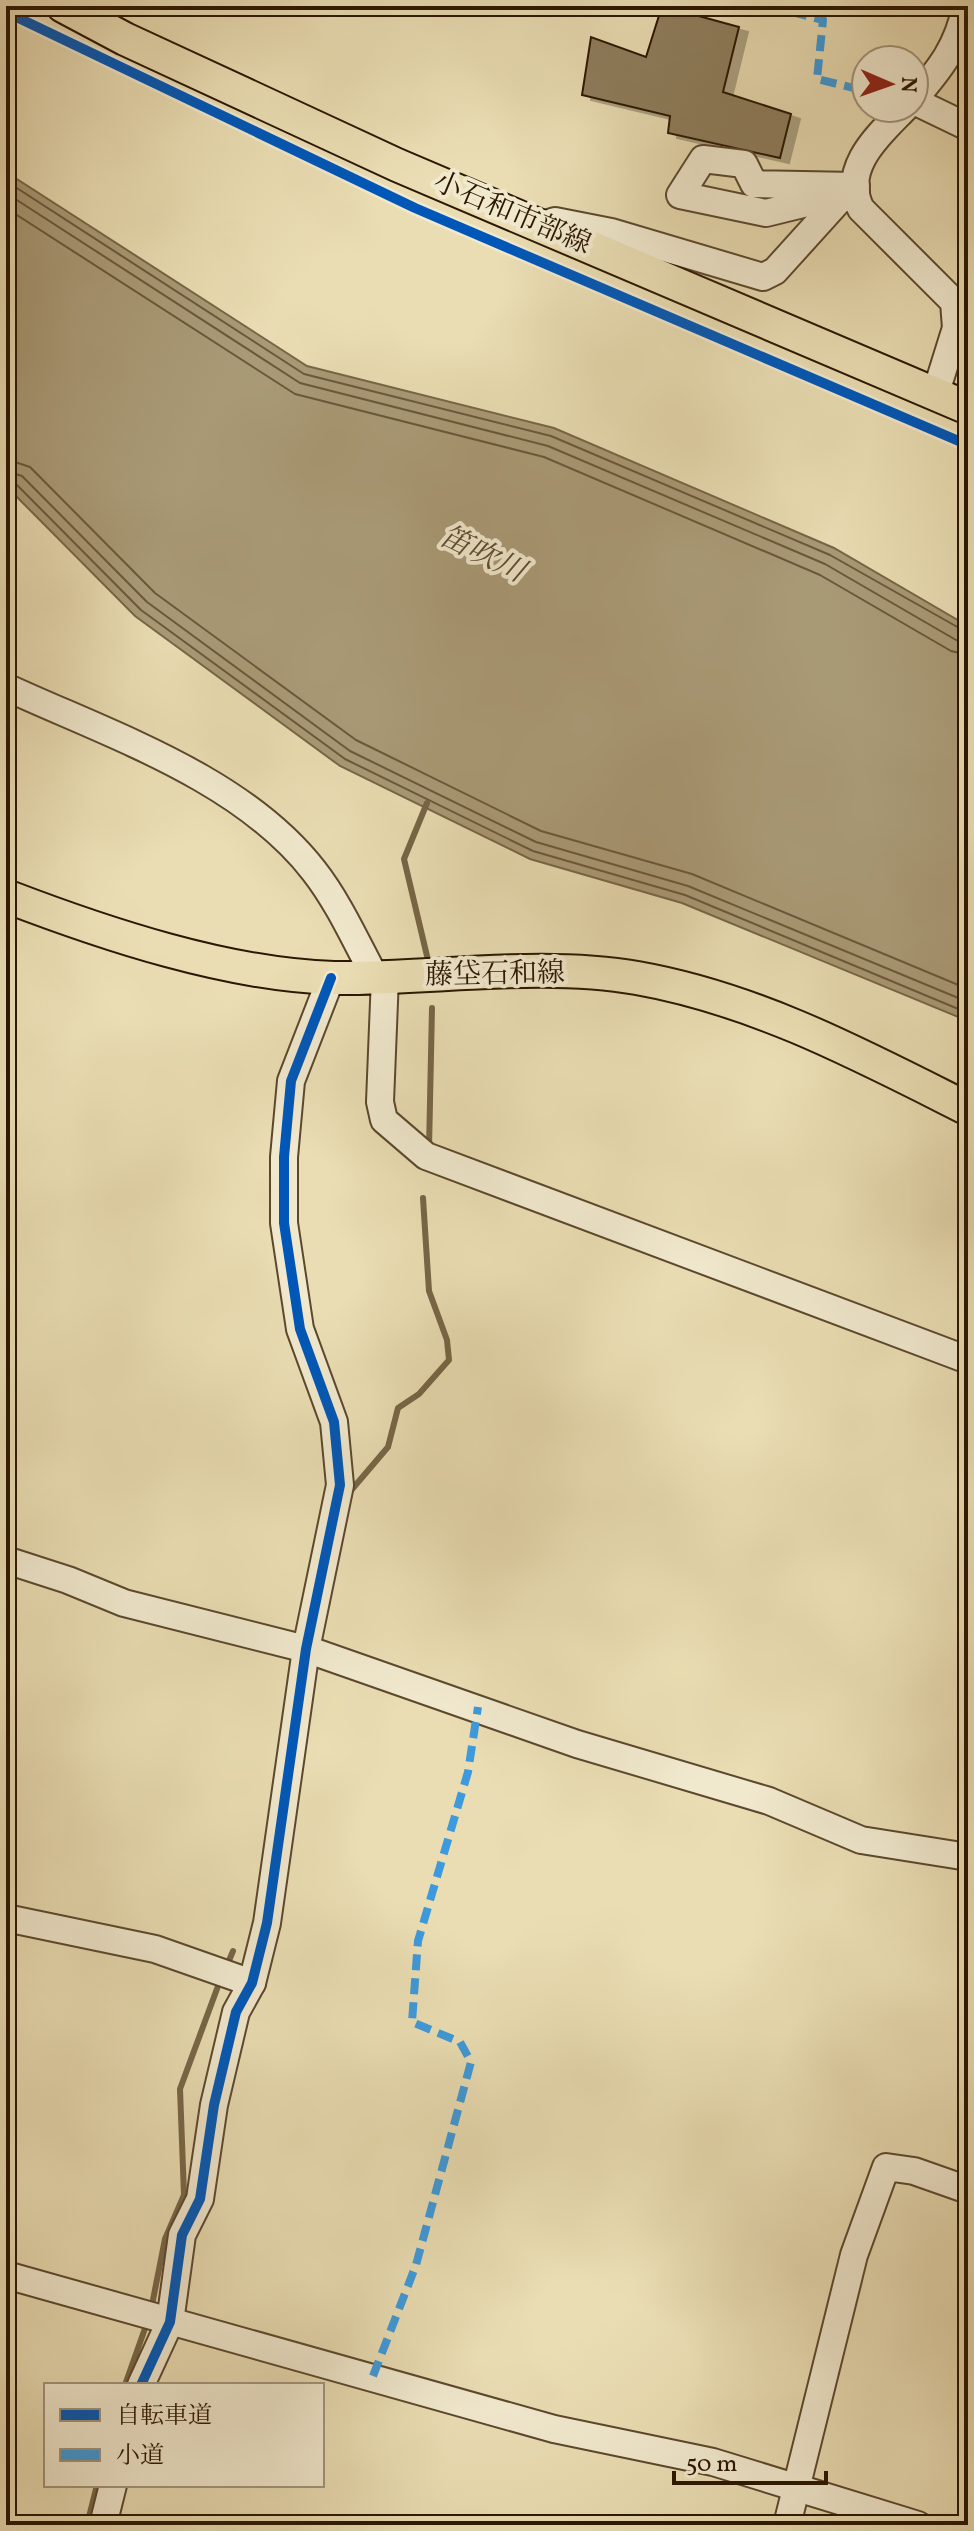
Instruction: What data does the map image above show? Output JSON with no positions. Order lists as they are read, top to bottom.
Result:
{
  "streets": {
    "main road": ["小石和市部線", "藤垈石和線"]
  },
  "water": ["笛吹川"],
  "legend": ["自転車道", "小道"],
  "scale_bar": "50 m",
  "north": "right"
}
